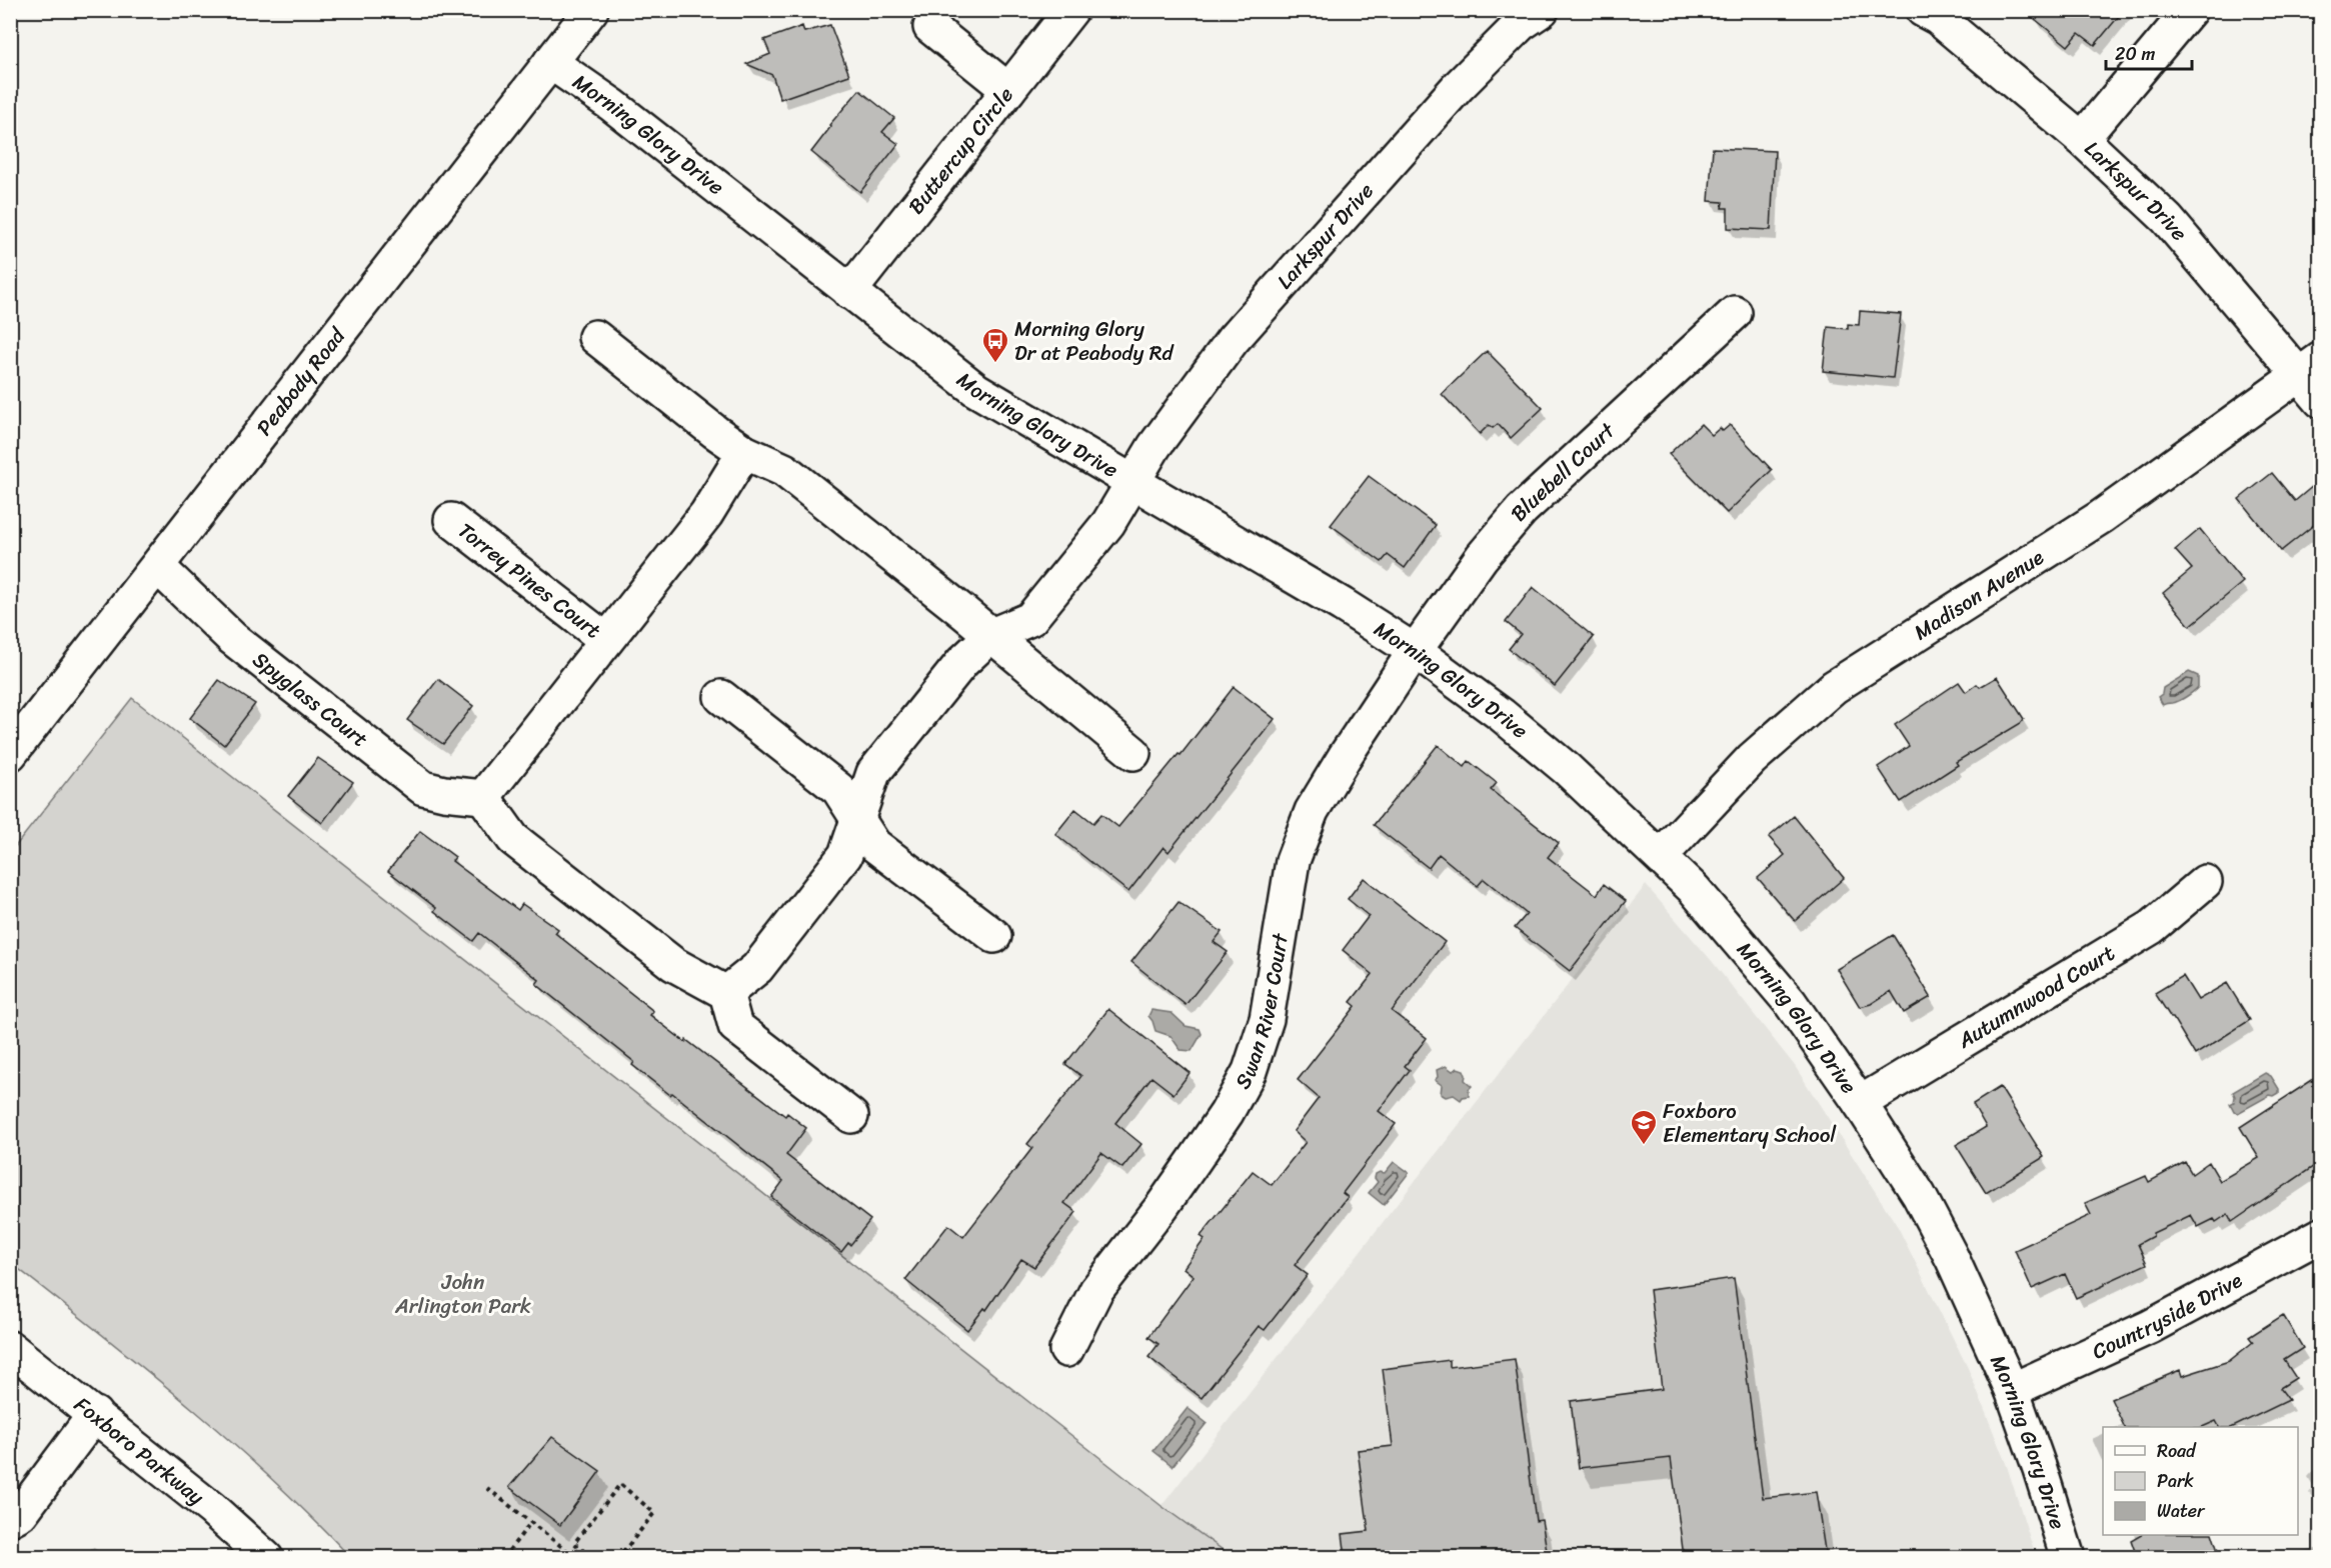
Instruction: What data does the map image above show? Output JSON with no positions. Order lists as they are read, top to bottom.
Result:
{
  "streets": {
    "street": [
      "Morning Glory Drive",
      "Buttercup Circle",
      "Larkspur Drive",
      "Peabody Road",
      "Bluebell Court",
      "Torrey Pines Court",
      "Madison Avenue",
      "Spyglass Court",
      "Autumnwood Court",
      "Swan River Court",
      "Countryside Drive",
      "Foxboro Parkway"
    ]
  },
  "crossings": [
    ["Morning Glory Drive", "Buttercup Circle"],
    ["Morning Glory Drive", "Larkspur Drive"],
    ["Morning Glory Drive", "Peabody Road"],
    ["Morning Glory Drive", "Bluebell Court"],
    ["Morning Glory Drive", "Madison Avenue"],
    ["Morning Glory Drive", "Autumnwood Court"],
    ["Morning Glory Drive", "Swan River Court"],
    ["Morning Glory Drive", "Countryside Drive"],
    ["Larkspur Drive", "Madison Avenue"],
    ["Peabody Road", "Spyglass Court"],
    ["Bluebell Court", "Swan River Court"]
  ],
  "parks": ["John Arlington Park"],
  "places": {
    "bus stop": ["Morning Glory Dr at Peabody Rd"],
    "school or university": ["Foxboro Elementary School"]
  },
  "legend": ["Road", "Park", "Water"],
  "scale_bar": "20 m"
}
